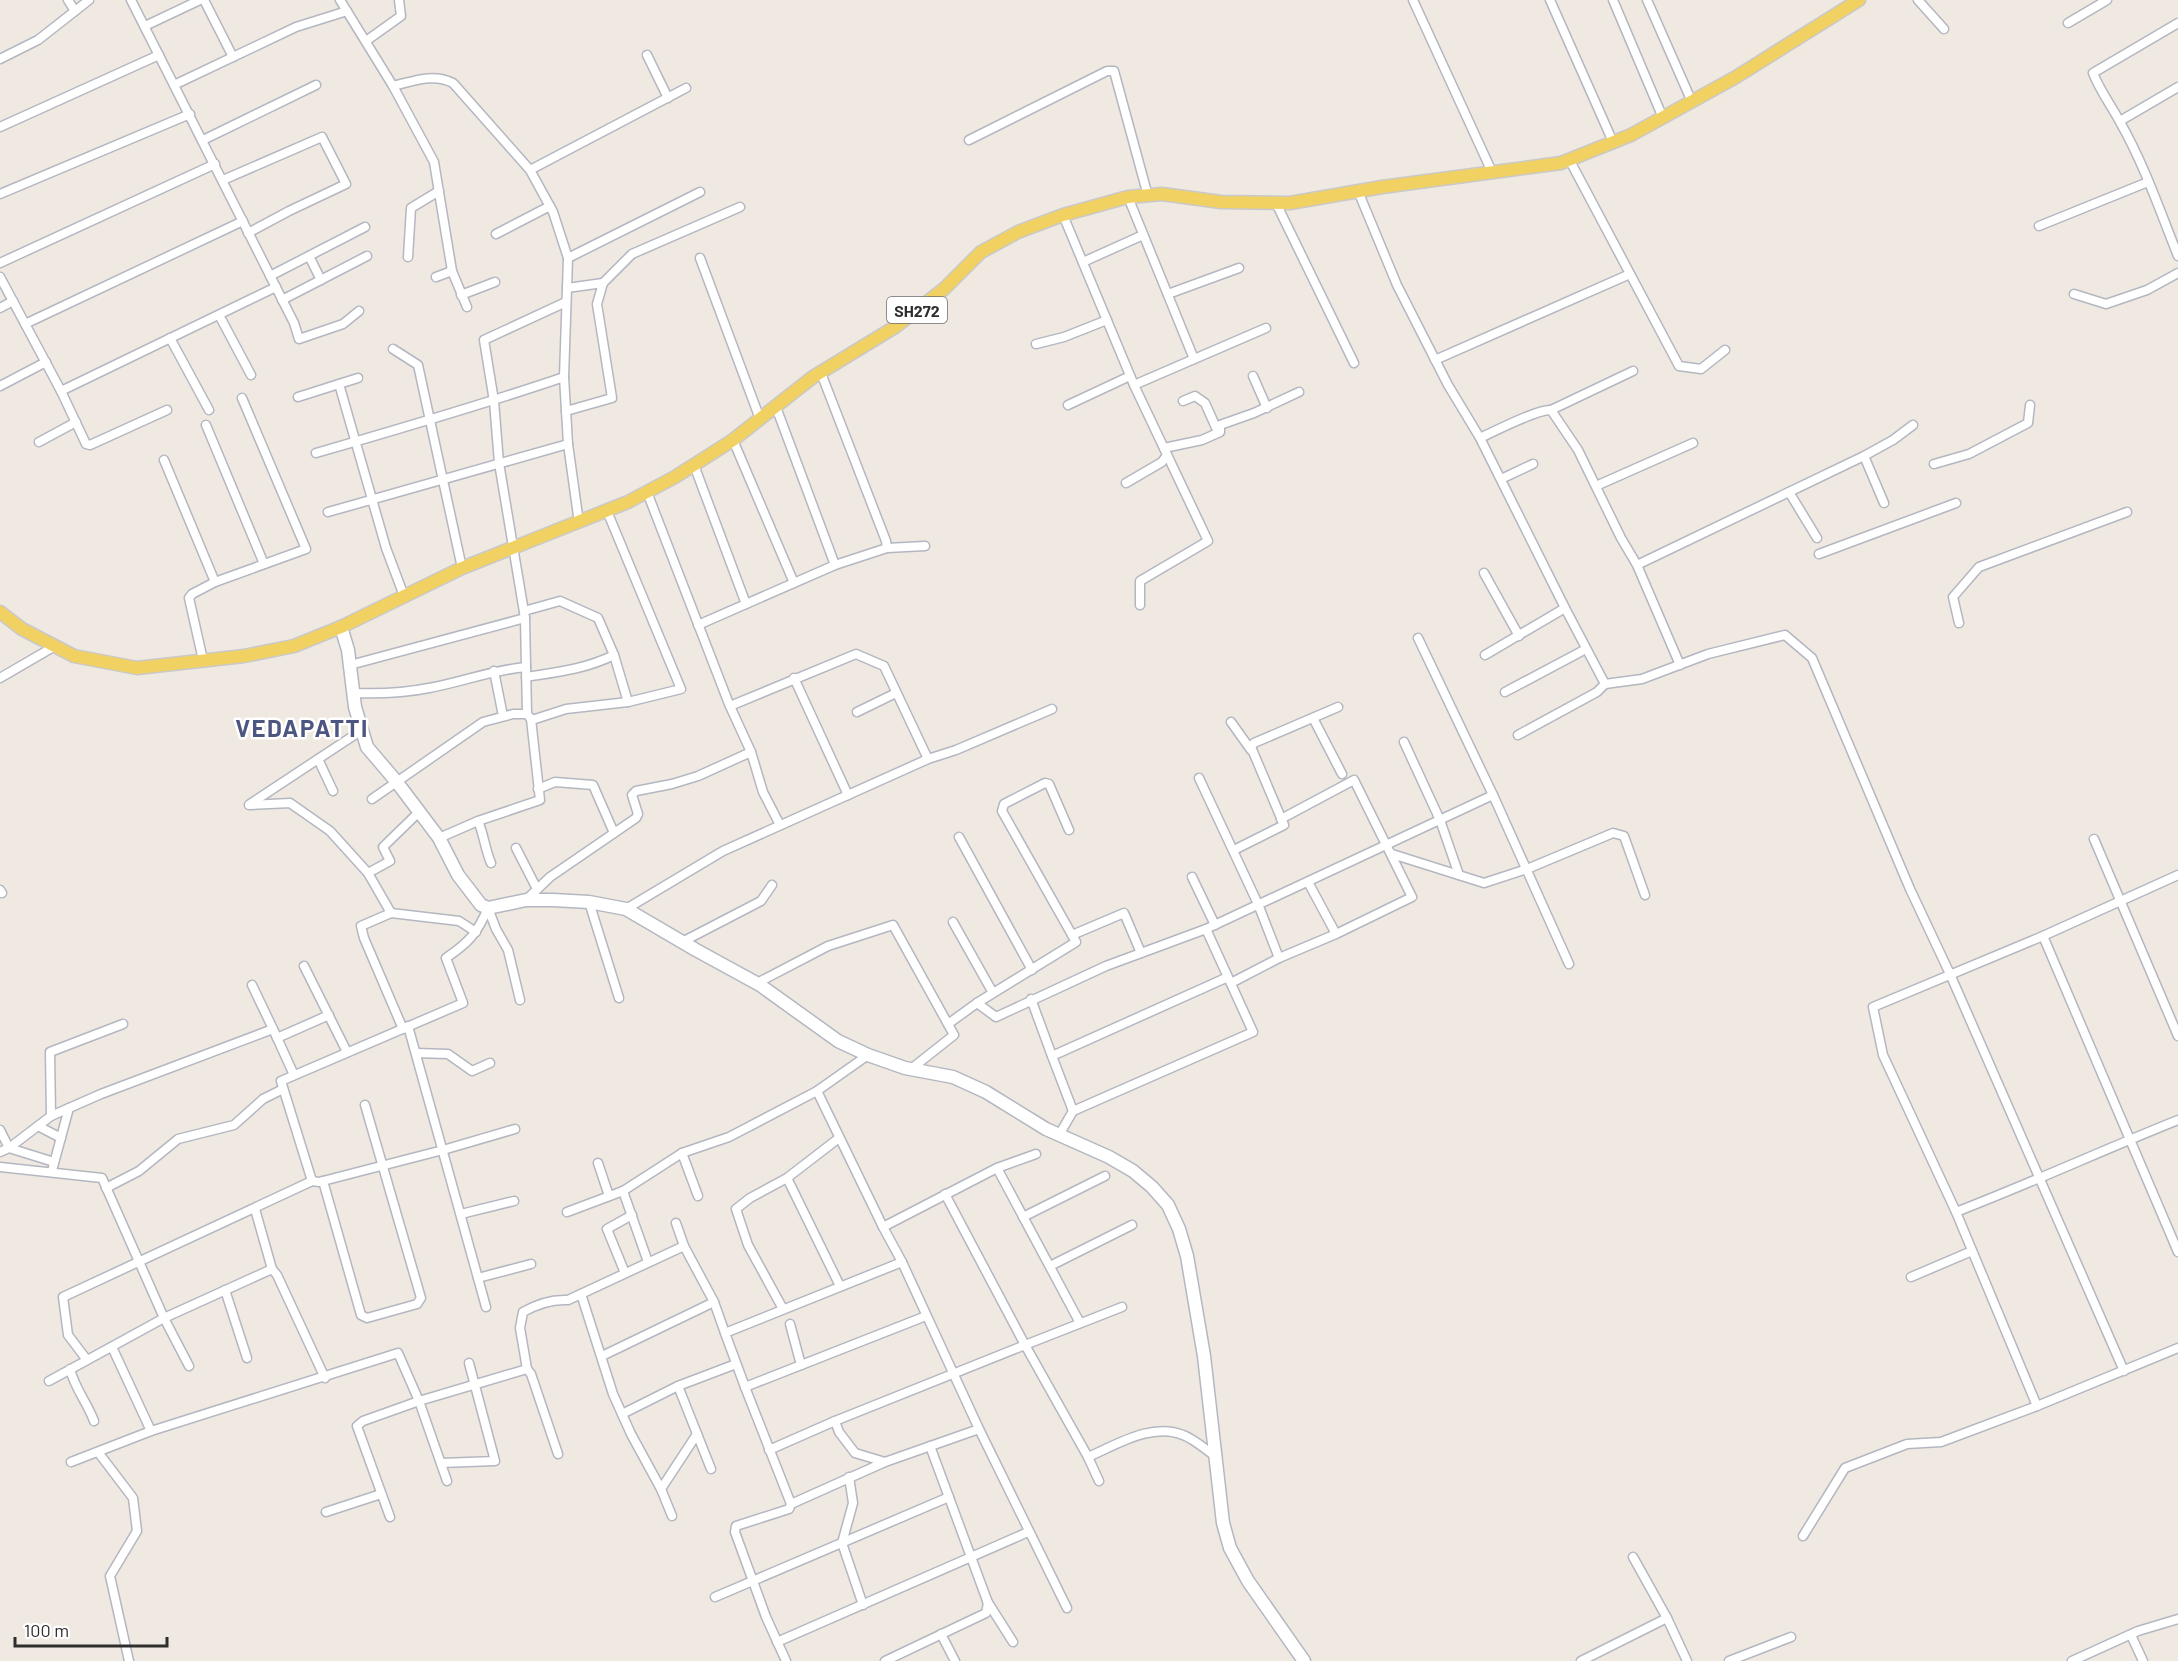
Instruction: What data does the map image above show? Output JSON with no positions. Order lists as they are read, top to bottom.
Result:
{
  "streets": {
    "main road": ["SH272"]
  },
  "districts": ["VEDAPATTI"],
  "scale_bar": "100 m"
}
